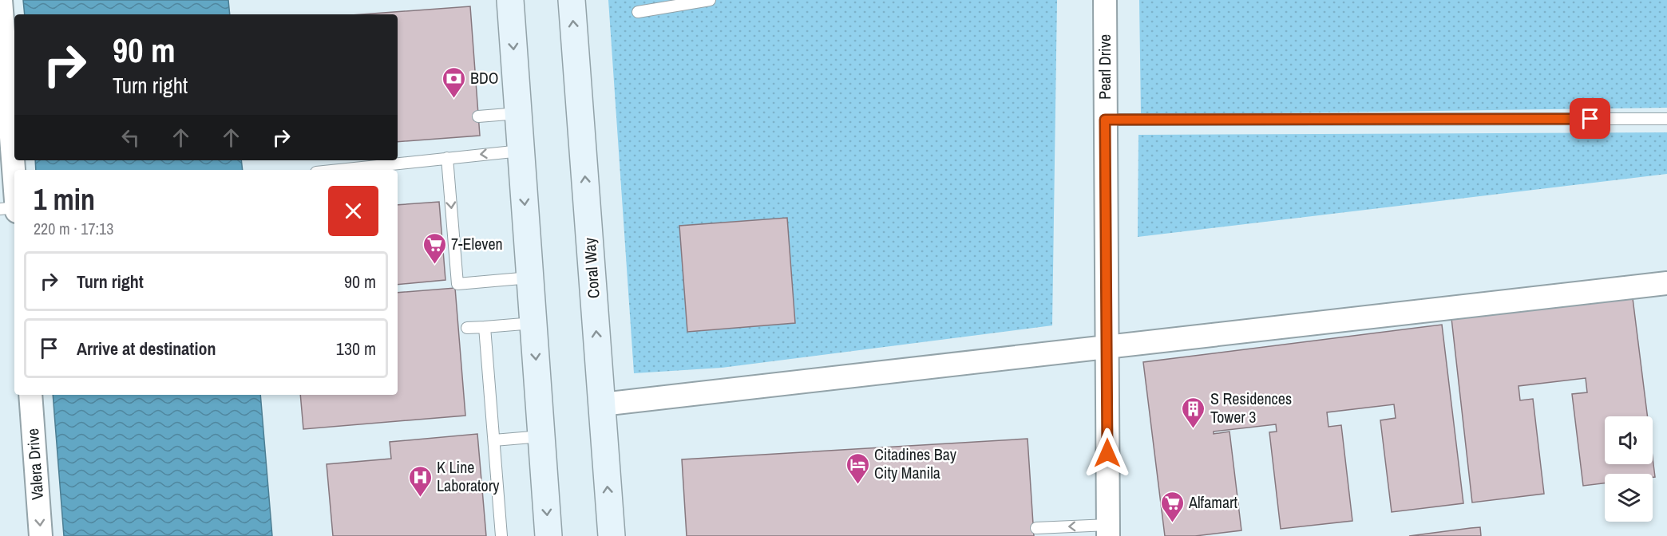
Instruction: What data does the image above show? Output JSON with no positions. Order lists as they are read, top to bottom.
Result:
{
  "streets": {
    "street": ["Pearl Drive", "Coral Way", "Valera Drive"]
  },
  "one_way": ["Valera Drive"],
  "places": {
    "bank": ["BDO"],
    "supermarket": ["7-Eleven", "Alfamart"],
    "building": ["S Residences Tower 3"],
    "hotel": ["Citadines Bay City Manila"],
    "hospital": ["K Line Laboratory"]
  },
  "page": {
    "turn": ["90 m", "Turn right"],
    "heading": ["1 min", "220 m · 17:13"],
    "list": [
      {
        "name": "Turn right",
        "value": "90 m"
      },
      {
        "name": "Arrive at destination",
        "value": "130 m"
      }
    ]
  }
}
